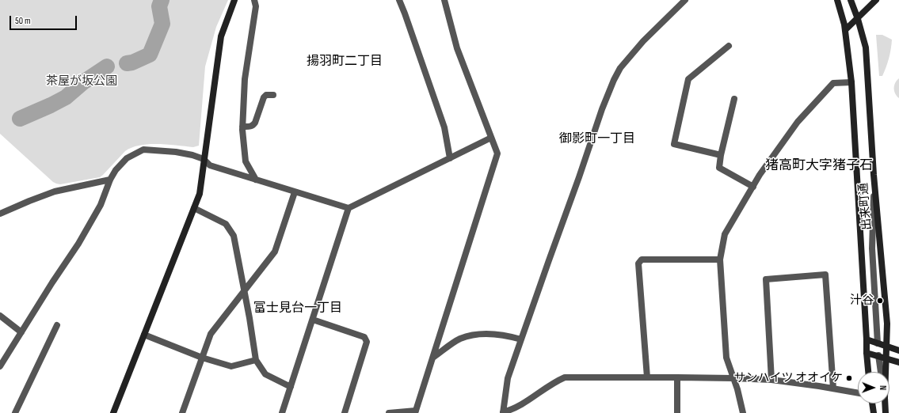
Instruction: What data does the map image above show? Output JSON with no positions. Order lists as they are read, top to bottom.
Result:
{
  "streets": {
    "main road": ["出来町通"]
  },
  "districts": [
    "揚羽町二丁目",
    "御影町一丁目",
    "猪高町大字猪子石",
    "富士見台一丁目"
  ],
  "parks": ["茶屋が坂公園"],
  "places": ["汁谷", "サンハイツ オオイケ"],
  "scale_bar": "50 m",
  "north": "right"
}
